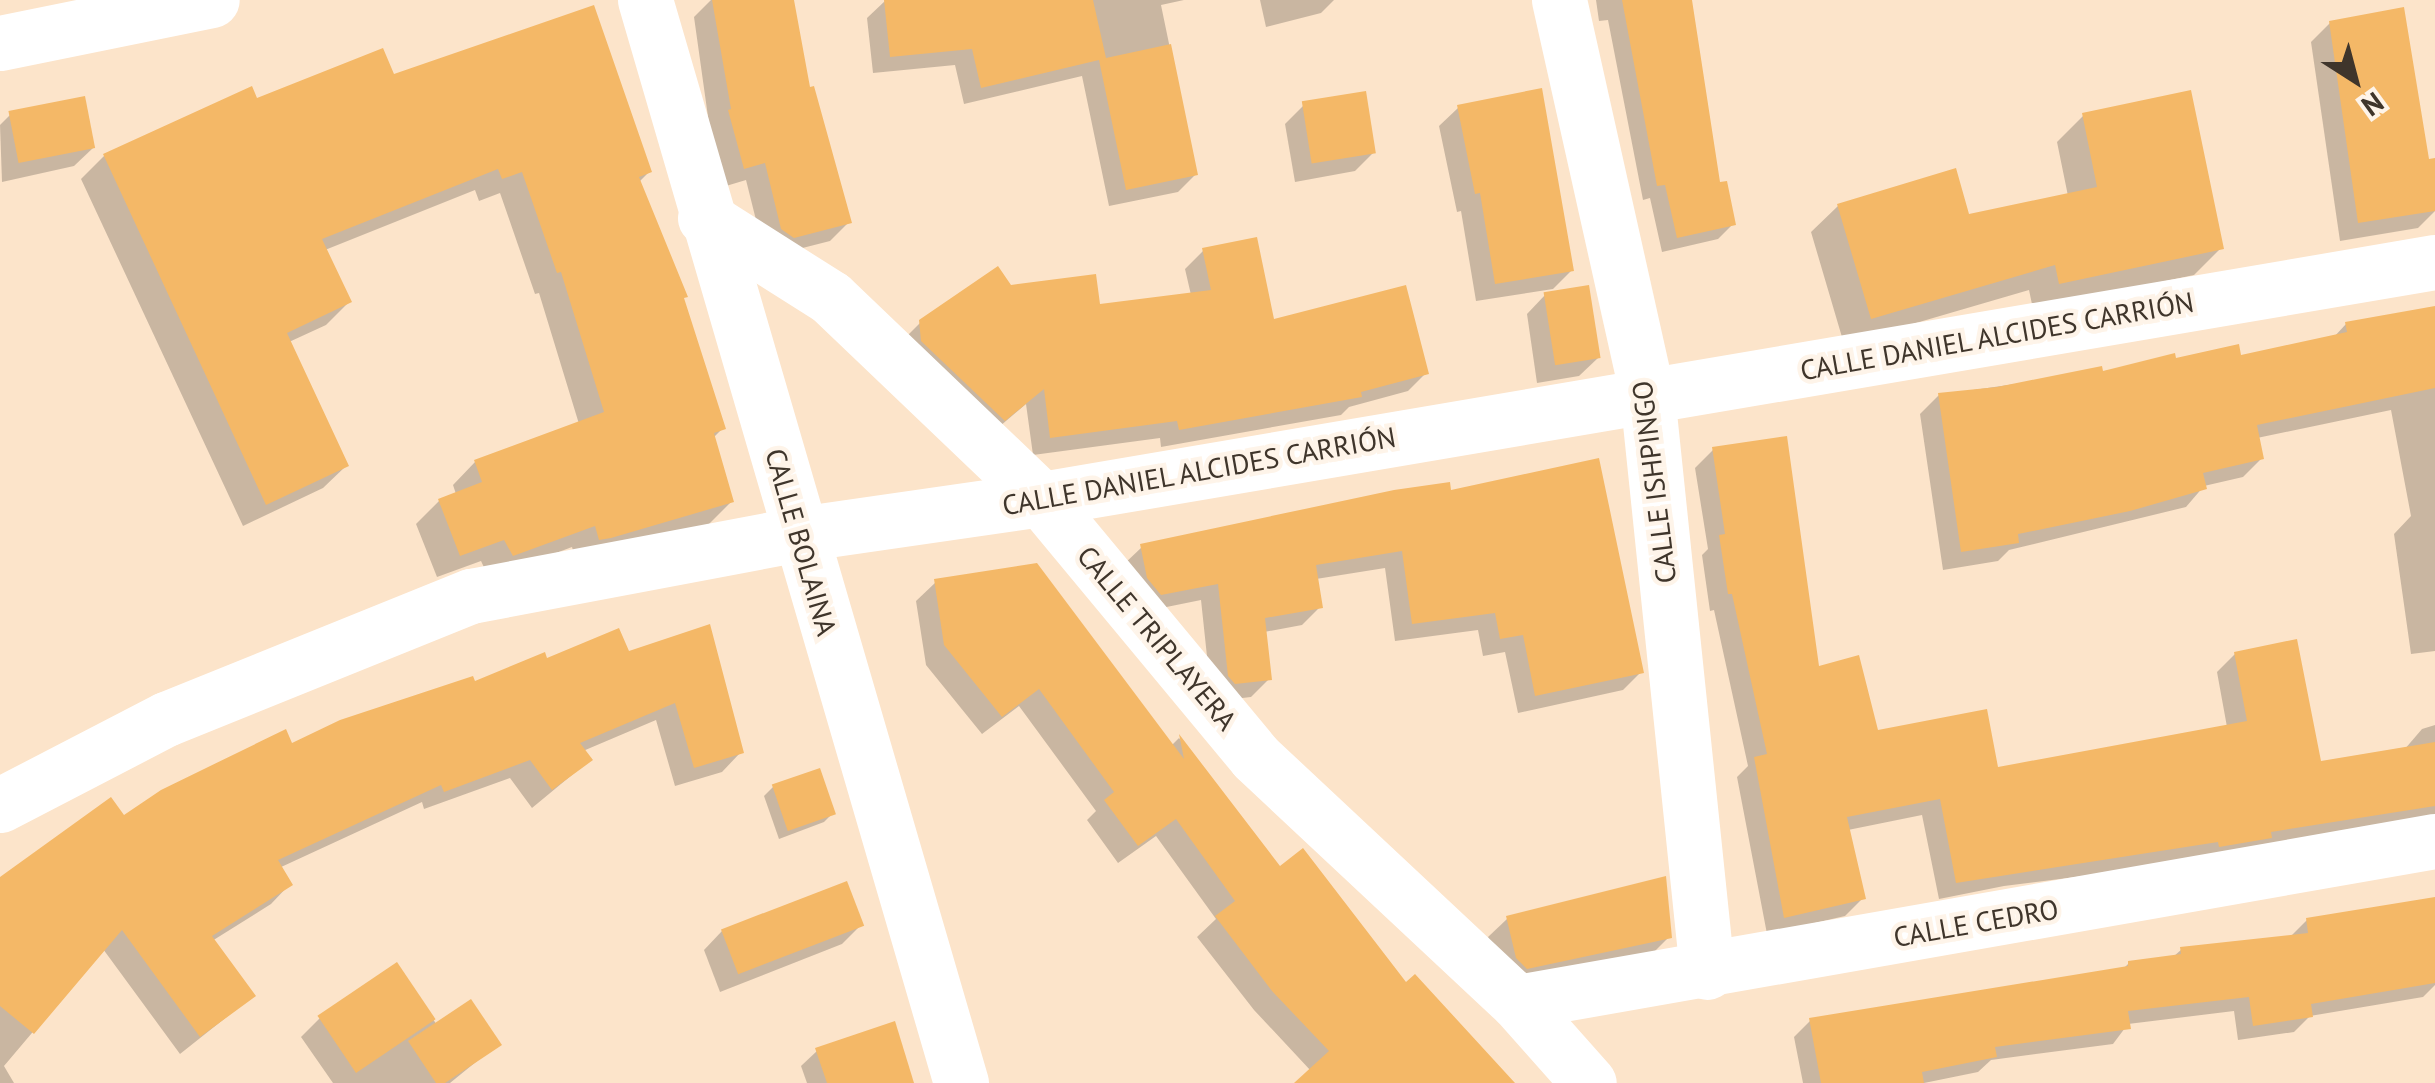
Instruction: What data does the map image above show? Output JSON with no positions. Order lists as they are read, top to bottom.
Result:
{
  "streets": {
    "street": [
      "CALLE DANIEL ALCIDES CARRIÓN",
      "CALLE ISHPINGO",
      "CALLE BOLAINA",
      "CALLE TRIPLAYERA",
      "CALLE CEDRO"
    ]
  },
  "crossings": [
    ["CALLE DANIEL ALCIDES CARRIÓN", "CALLE ISHPINGO"],
    ["CALLE DANIEL ALCIDES CARRIÓN", "CALLE BOLAINA"],
    ["CALLE DANIEL ALCIDES CARRIÓN", "CALLE TRIPLAYERA"],
    ["CALLE ISHPINGO", "CALLE CEDRO"],
    ["CALLE BOLAINA", "CALLE TRIPLAYERA"],
    ["CALLE TRIPLAYERA", "CALLE CEDRO"]
  ],
  "north": "bottom right"
}
